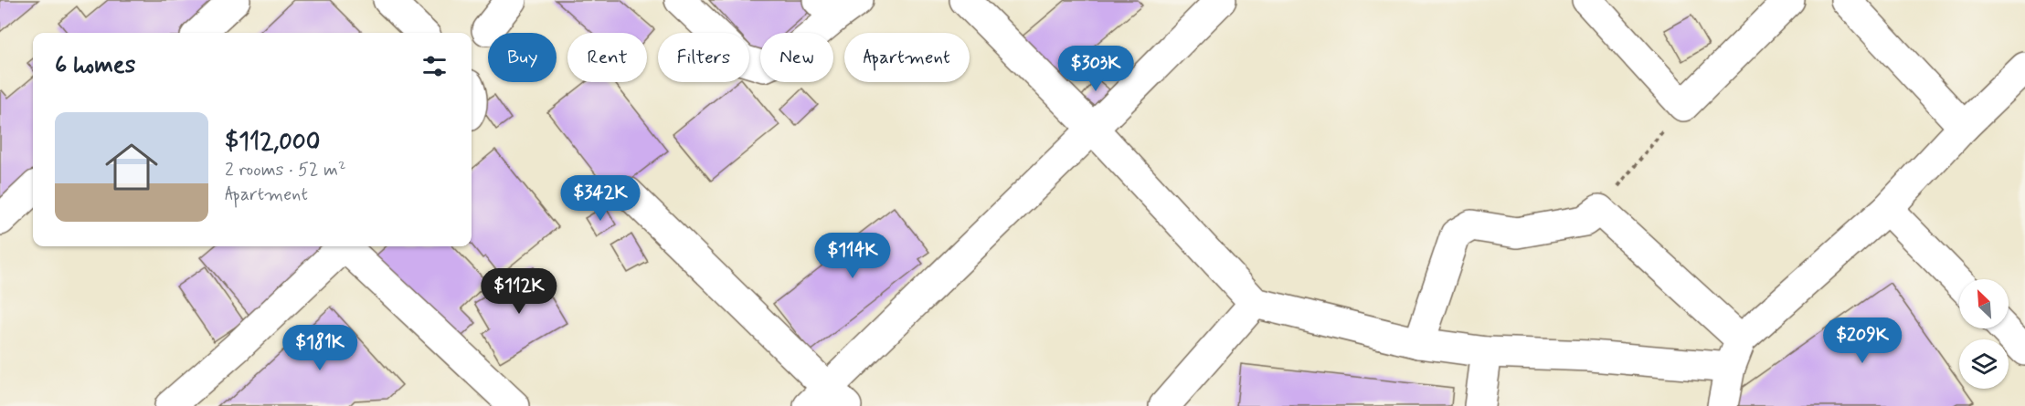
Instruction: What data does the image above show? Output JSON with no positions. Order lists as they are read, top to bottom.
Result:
{
  "north": "top left",
  "page": {
    "chip": [
      "Buy",
      "Rent",
      "Filters",
      "New",
      "Apartment"
    ],
    "heading": "6 homes",
    "price": [
      "$303K",
      "$342K",
      "$114K",
      "$112K",
      "$209K",
      "$181K"
    ],
    "list": [
      {
        "name": "$112,000",
        "note": "2 rooms · 52 m² · Apartment"
      }
    ]
  }
}
